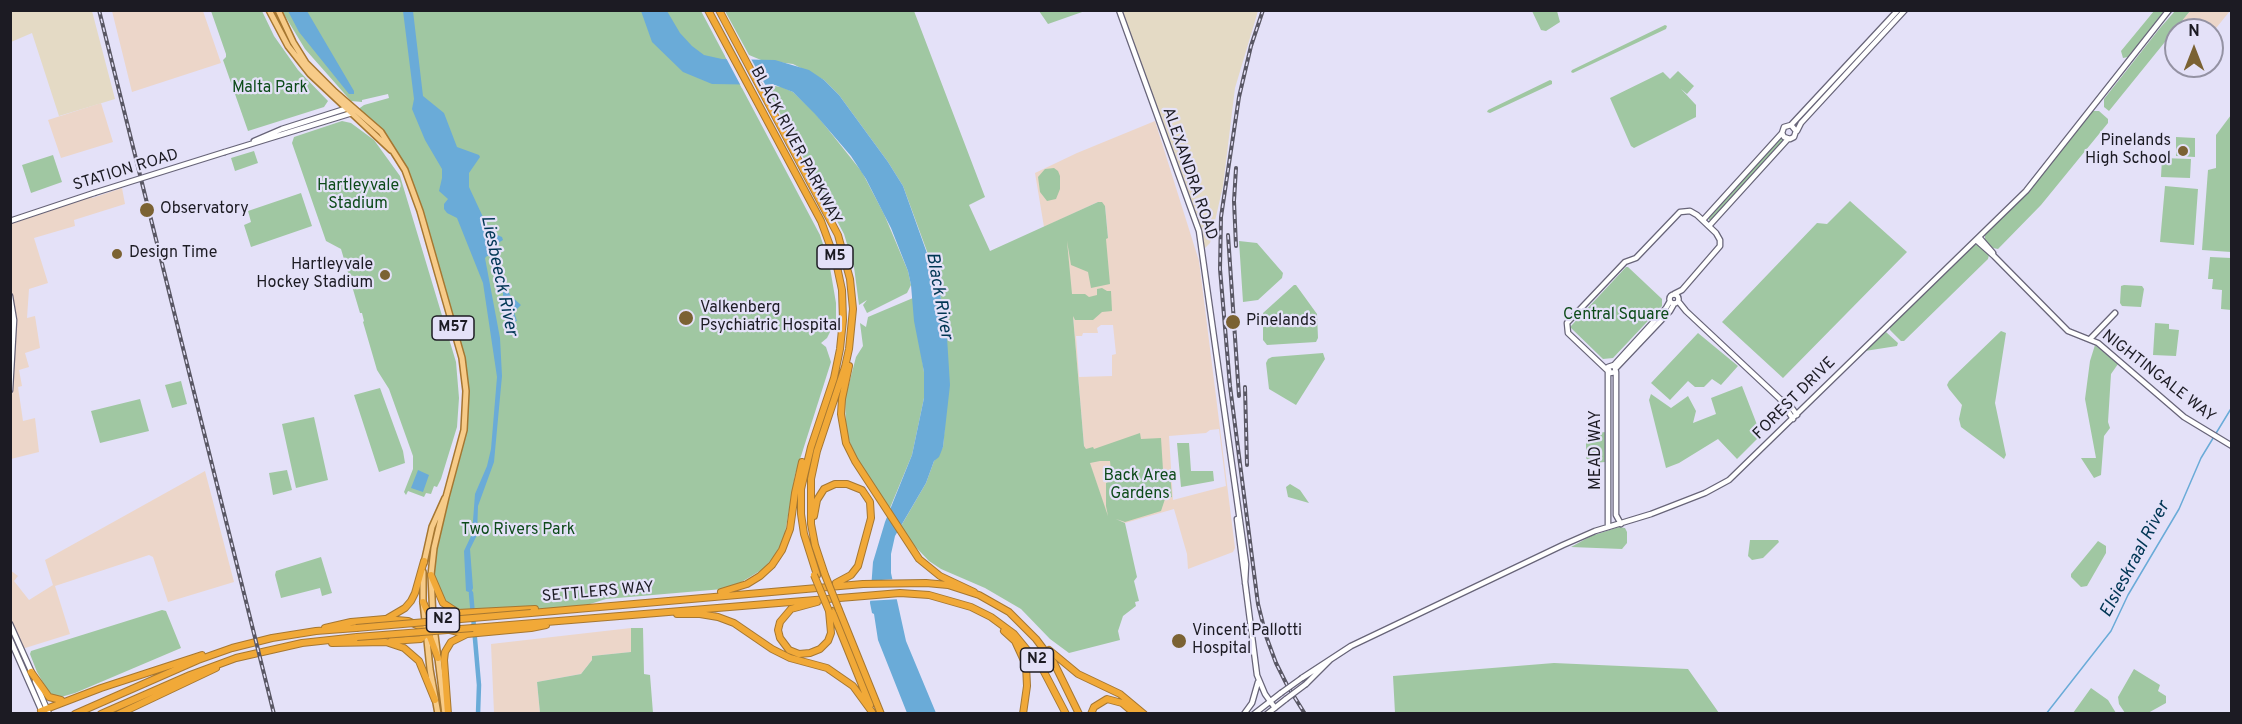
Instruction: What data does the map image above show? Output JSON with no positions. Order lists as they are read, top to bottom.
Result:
{
  "streets": {
    "highway": [
      "BLACK RIVER PARKWAY",
      "M5",
      "SETTLERS WAY",
      "N2"
    ],
    "main road": ["M57"],
    "street": [
      "STATION ROAD",
      "ALEXANDRA ROAD",
      "NIGHTINGALE WAY",
      "FOREST DRIVE",
      "MEAD WAY"
    ]
  },
  "crossings": [
    ["STATION ROAD", "M57"],
    ["ALEXANDRA ROAD", "FOREST DRIVE"],
    ["NIGHTINGALE WAY", "FOREST DRIVE"],
    ["FOREST DRIVE", "MEAD WAY"]
  ],
  "water": ["Liesbeeck River", "Black River", "Elsieskraal River"],
  "parks": [
    "Malta Park",
    "Hartleyvale Stadium",
    "Central Square",
    "Back Area Gardens",
    "Two Rivers Park"
  ],
  "places": [
    "Pinelands High School",
    "Observatory",
    "Design Time",
    "Hartleyvale Hockey Stadium",
    "Valkenberg Psychiatric Hospital",
    "Pinelands",
    "Vincent Pallotti Hospital"
  ],
  "north": "top"
}
